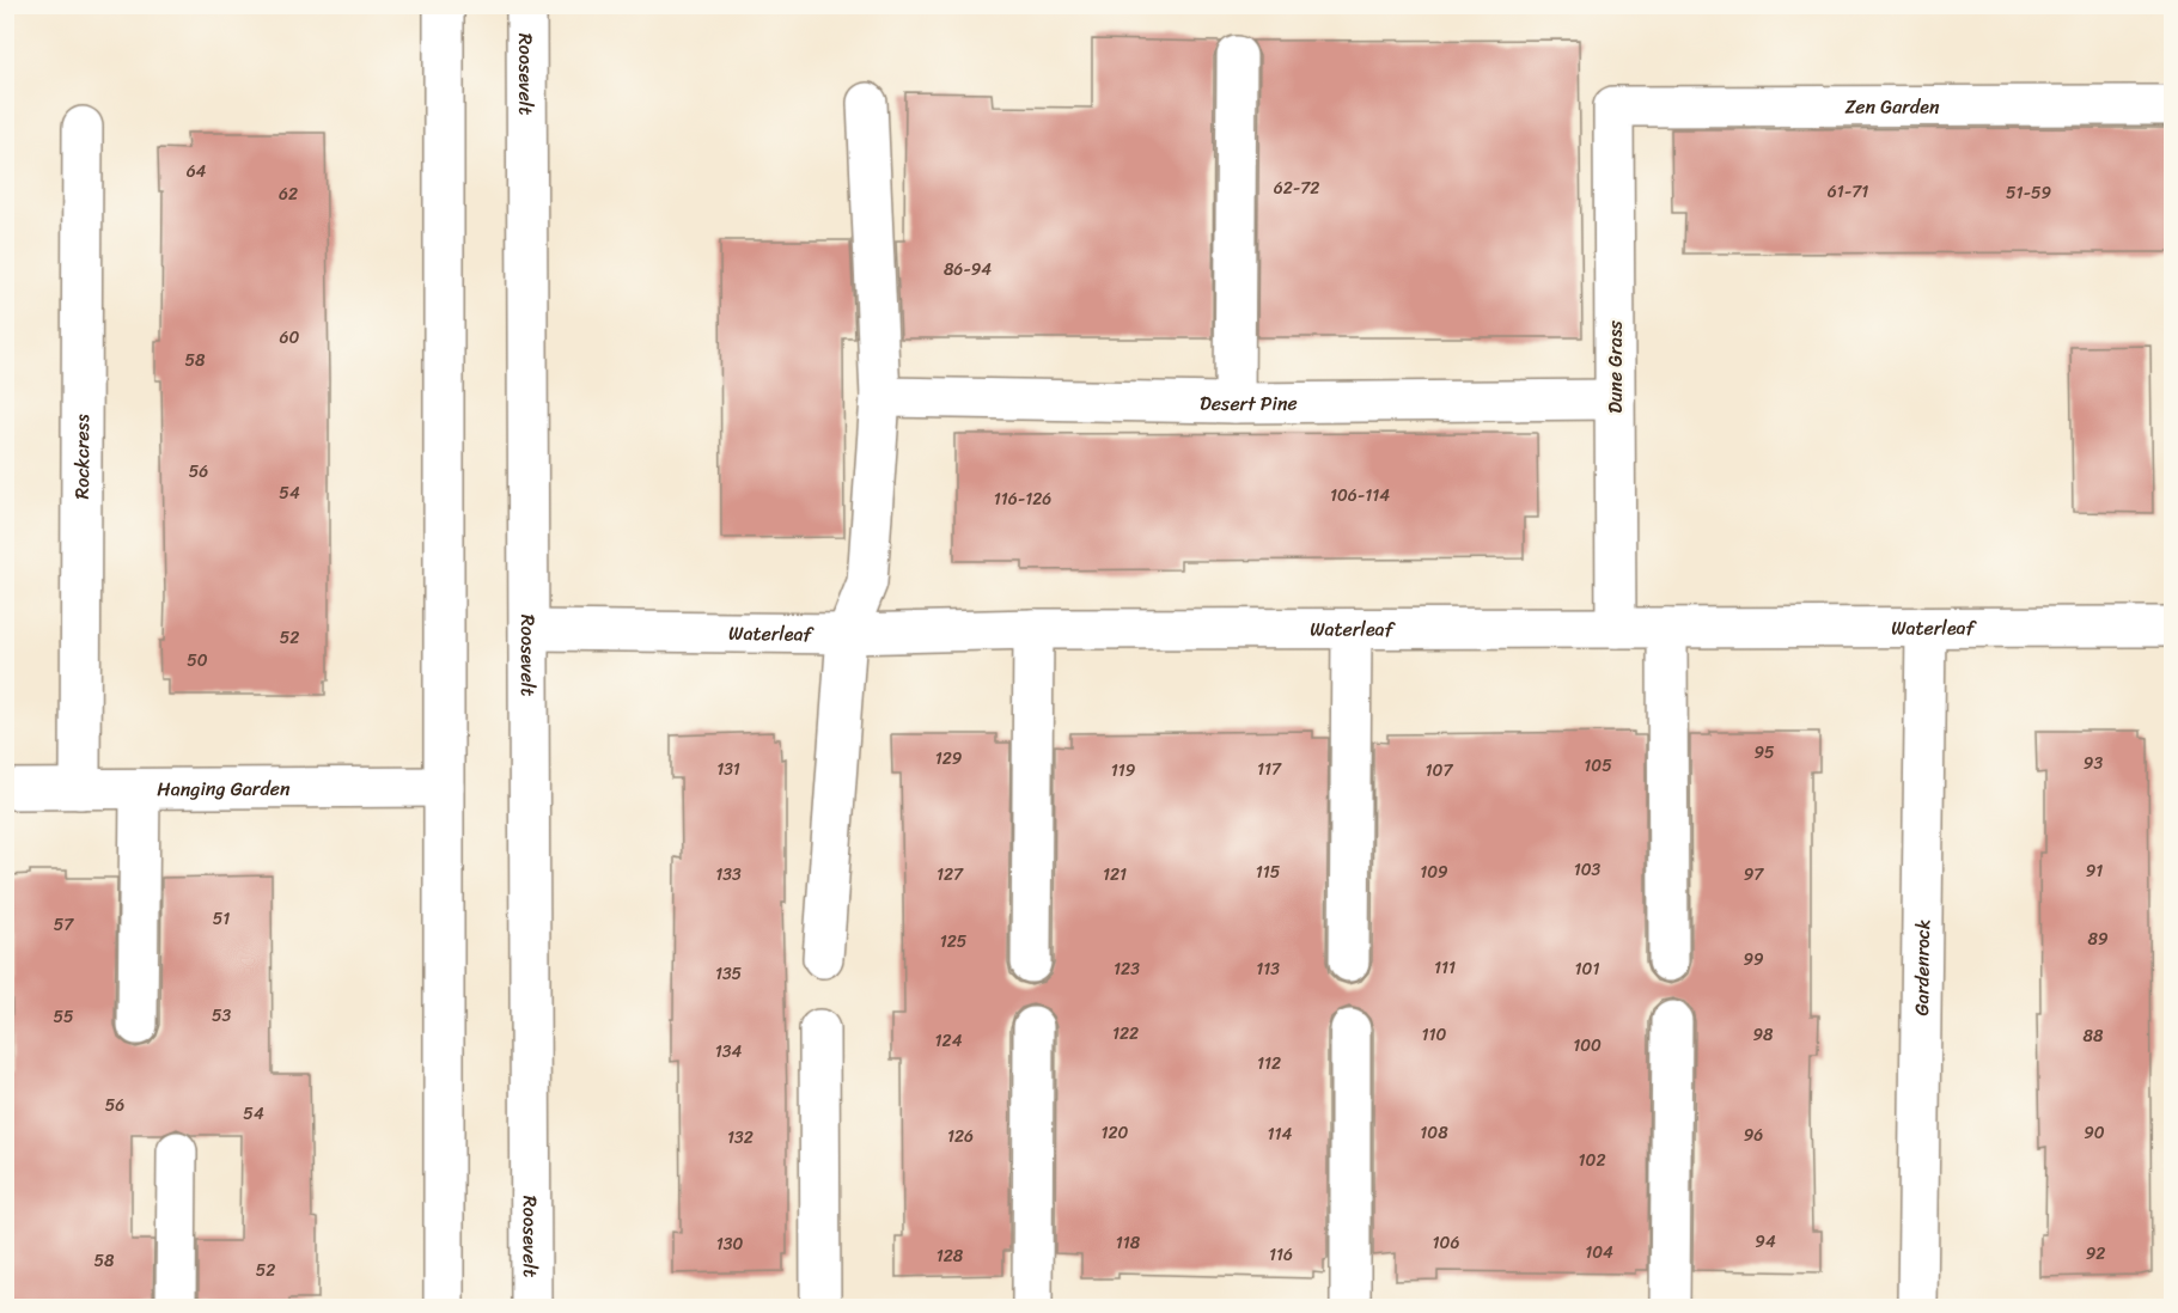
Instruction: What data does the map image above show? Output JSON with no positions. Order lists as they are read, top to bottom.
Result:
{
  "streets": {
    "street": [
      "Roosevelt",
      "Zen Garden",
      "Dune Grass",
      "Desert Pine",
      "Rockcress",
      "Waterleaf",
      "Hanging Garden",
      "Gardenrock"
    ]
  },
  "crossings": [
    ["Roosevelt", "Waterleaf"],
    ["Zen Garden", "Dune Grass"],
    ["Dune Grass", "Desert Pine"],
    ["Dune Grass", "Waterleaf"],
    ["Rockcress", "Hanging Garden"],
    ["Waterleaf", "Gardenrock"]
  ],
  "house_numbers": [
    "64",
    "62-72",
    "61-71",
    "51-59",
    "62",
    "86-94",
    "60",
    "58",
    "56",
    "54",
    "106-114",
    "116-126",
    "52",
    "50",
    "95",
    "129",
    "93",
    "105",
    "131",
    "117",
    "119",
    "107",
    "103",
    "91",
    "115",
    "109",
    "133",
    "127",
    "121",
    "97",
    "51",
    "57",
    "89",
    "125",
    "99",
    "111",
    "123",
    "113",
    "101",
    "135",
    "53",
    "55",
    "122",
    "110",
    "98",
    "88",
    "124",
    "100",
    "134",
    "112",
    "56",
    "54",
    "120",
    "108",
    "90",
    "114",
    "96",
    "126",
    "132",
    "102",
    "94",
    "118",
    "106",
    "130",
    "104",
    "92",
    "116",
    "128",
    "58",
    "52"
  ]
}
